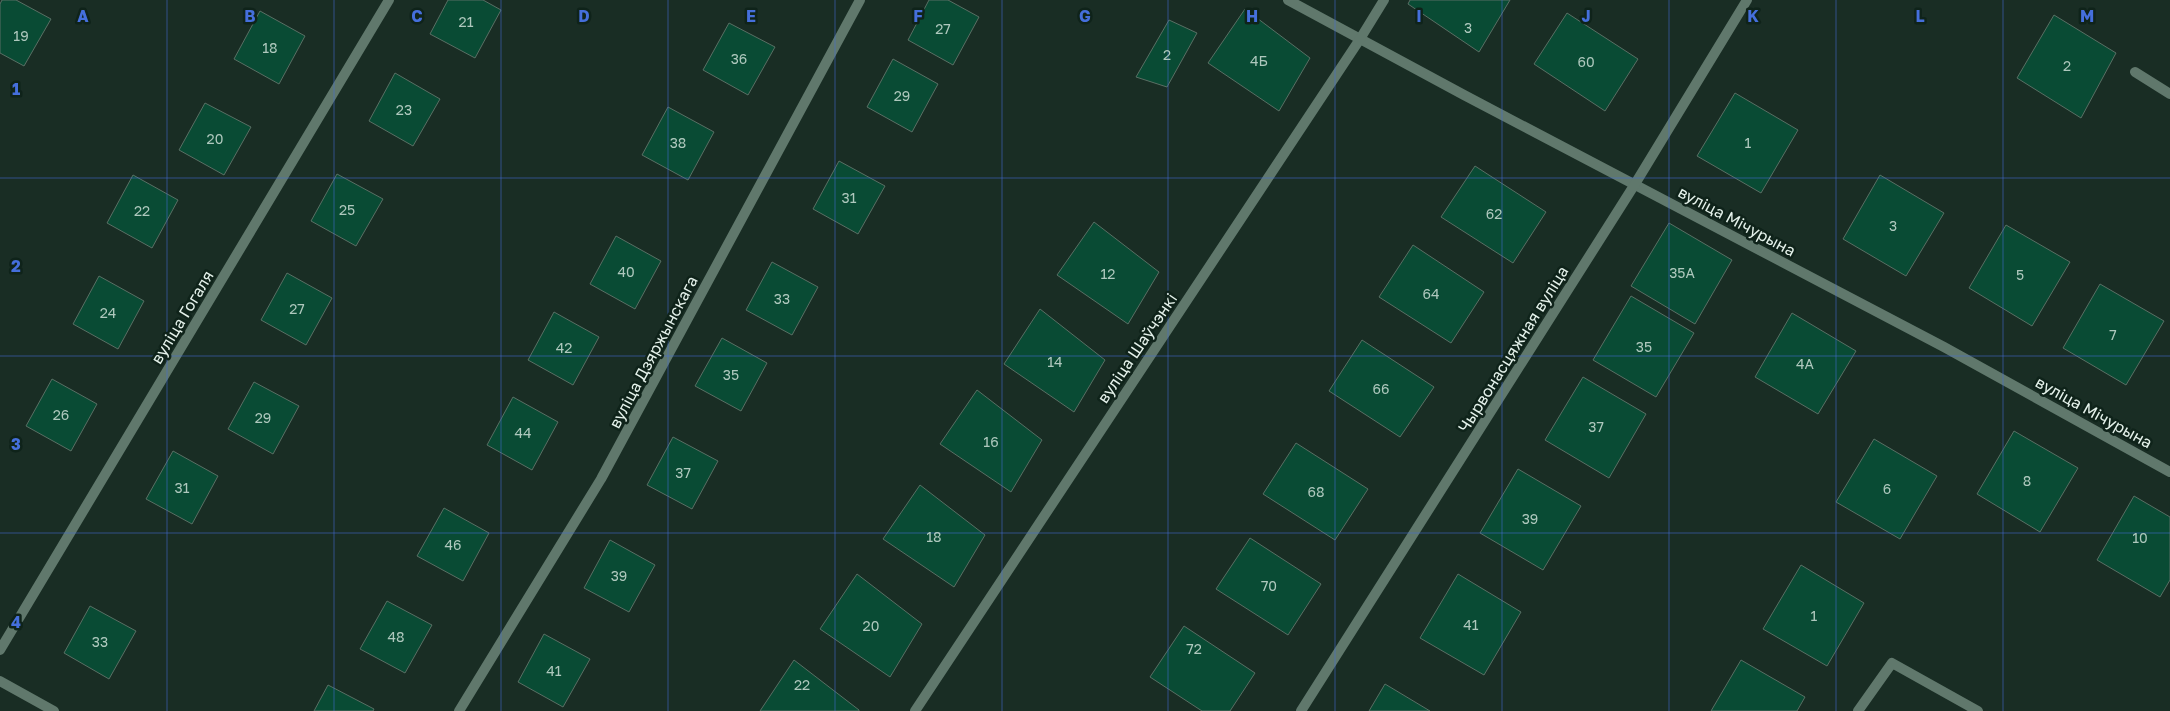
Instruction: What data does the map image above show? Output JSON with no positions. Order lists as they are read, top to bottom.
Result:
{
  "streets": {
    "street": [
      "вуліца Мічурына",
      "вуліца Гогаля",
      "вуліца Шаўчэнкі",
      "Чырвонасцяжная вуліца",
      "вуліца Дзяржынскага"
    ]
  },
  "crossings": [
    ["вуліца Мічурына", "вуліца Шаўчэнкі"],
    ["вуліца Мічурына", "Чырвонасцяжная вуліца"]
  ],
  "house_numbers": [
    "21",
    "3",
    "27",
    "19",
    "18",
    "2",
    "36",
    "4Б",
    "60",
    "2",
    "29",
    "23",
    "20",
    "38",
    "1",
    "31",
    "25",
    "22",
    "62",
    "3",
    "40",
    "35А",
    "12",
    "5",
    "64",
    "33",
    "27",
    "24",
    "7",
    "35",
    "42",
    "14",
    "4А",
    "35",
    "66",
    "26",
    "29",
    "37",
    "44",
    "16",
    "37",
    "8",
    "31",
    "6",
    "68",
    "39",
    "18",
    "10",
    "46",
    "39",
    "70",
    "1",
    "41",
    "20",
    "48",
    "33",
    "72",
    "41",
    "22"
  ],
  "grid": {
    "columns": [
      "A",
      "B",
      "C",
      "D",
      "E",
      "F",
      "G",
      "H",
      "I",
      "J",
      "K",
      "L",
      "M"
    ],
    "rows": [
      "1",
      "2",
      "3",
      "4"
    ]
  }
}
